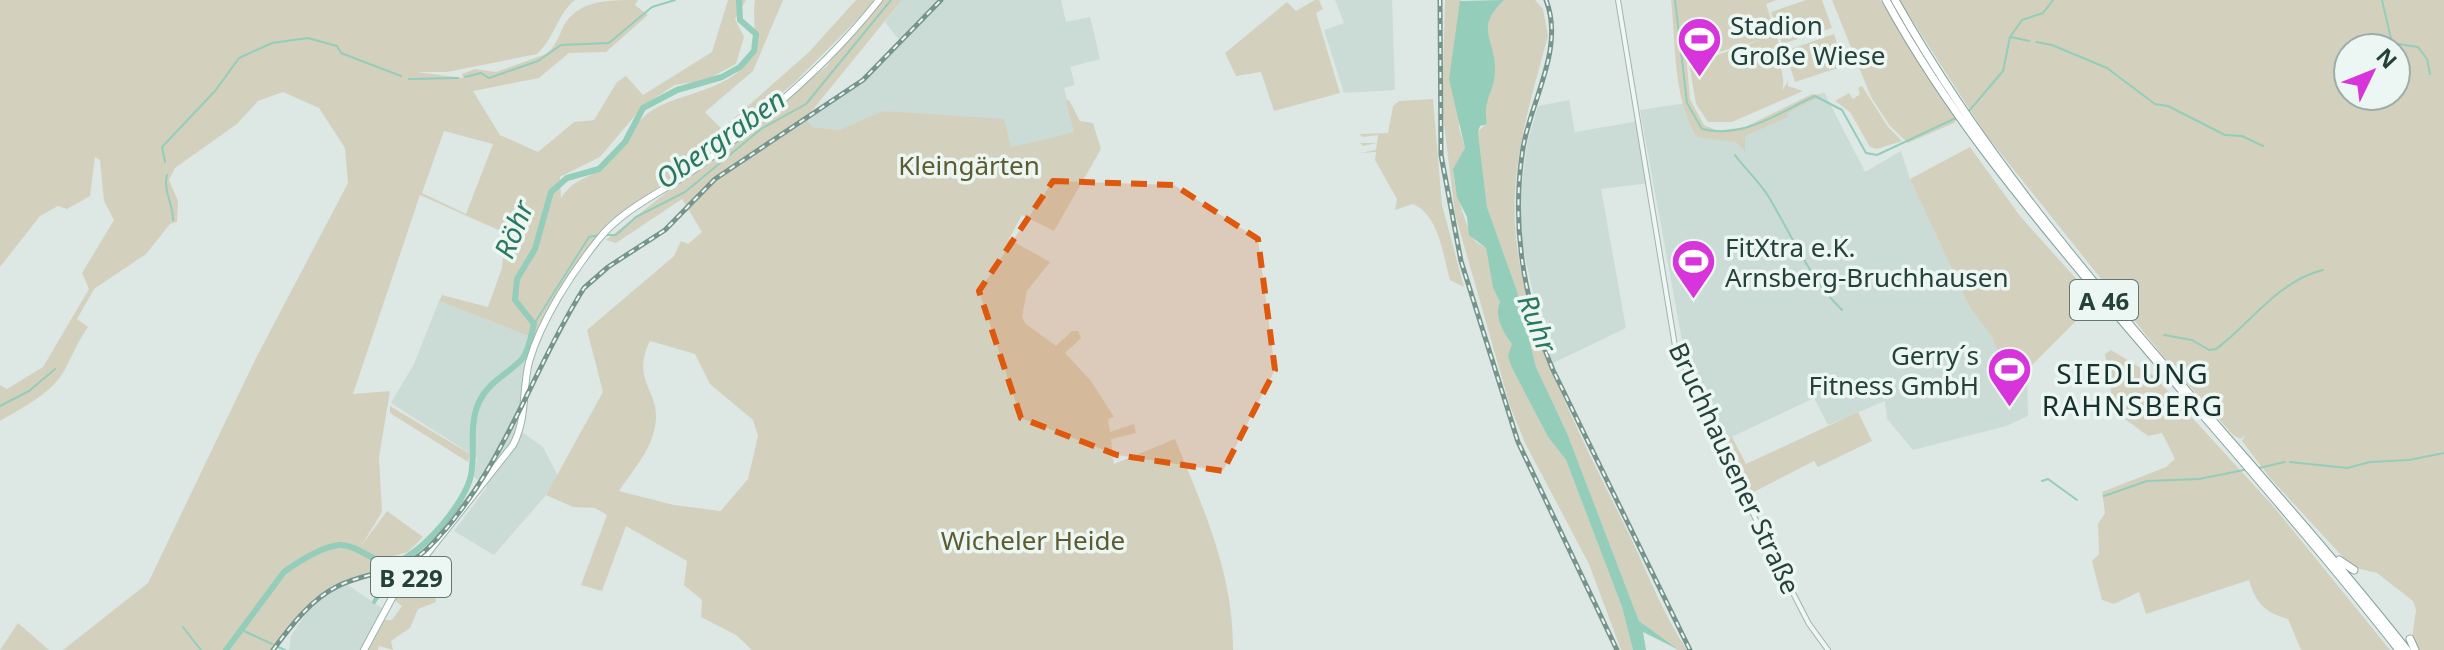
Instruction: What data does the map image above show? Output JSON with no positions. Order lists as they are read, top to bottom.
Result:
{
  "streets": {
    "highway": ["A 46"],
    "main road": ["B 229"],
    "street": ["Bruchhausener Straße"]
  },
  "districts": ["SIEDLUNG RAHNSBERG"],
  "water": ["Obergraben", "Röhr", "Ruhr"],
  "parks": ["Kleingärten", "Wicheler Heide"],
  "places": {
    "sports": ["Stadion Große Wiese", "FitXtra e.K. Arnsberg-Bruchhausen", "Gerry´s Fitness GmbH"]
  },
  "north": "top right"
}
